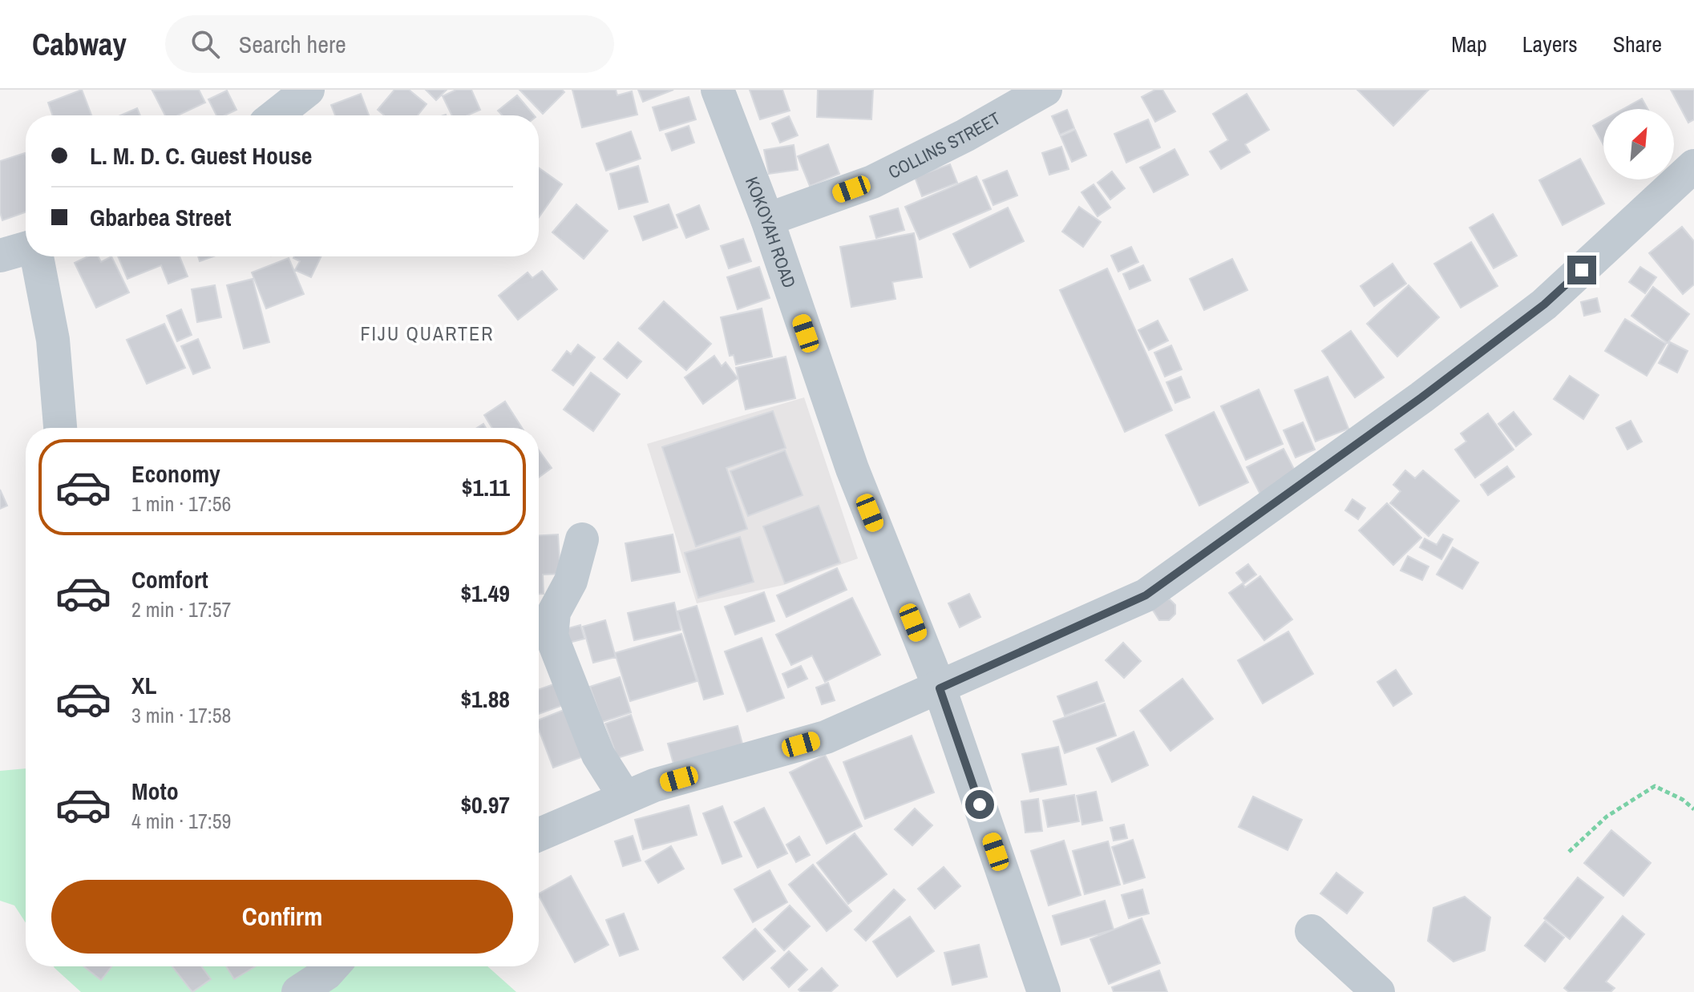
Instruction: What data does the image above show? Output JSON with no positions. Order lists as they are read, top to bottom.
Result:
{
  "streets": {
    "street": ["COLLINS STREET", "KOKOYAH ROAD"]
  },
  "crossings": [
    ["COLLINS STREET", "KOKOYAH ROAD"]
  ],
  "districts": ["FIJU QUARTER"],
  "north": "top right",
  "page": {
    "header": "Cabway",
    "search": "Search here",
    "nav": ["Map", "Layers", "Share"],
    "banner": ["L. M. D. C. Guest House", "Gbarbea Street"],
    "list": [
      {
        "name": "Economy",
        "note": "1 min · 17:56",
        "value": "$1.11"
      },
      {
        "name": "Comfort",
        "note": "2 min · 17:57",
        "value": "$1.49"
      },
      {
        "name": "XL",
        "note": "3 min · 17:58",
        "value": "$1.88"
      },
      {
        "name": "Moto",
        "note": "4 min · 17:59",
        "value": "$0.97"
      }
    ],
    "buttons": "Confirm"
  }
}
